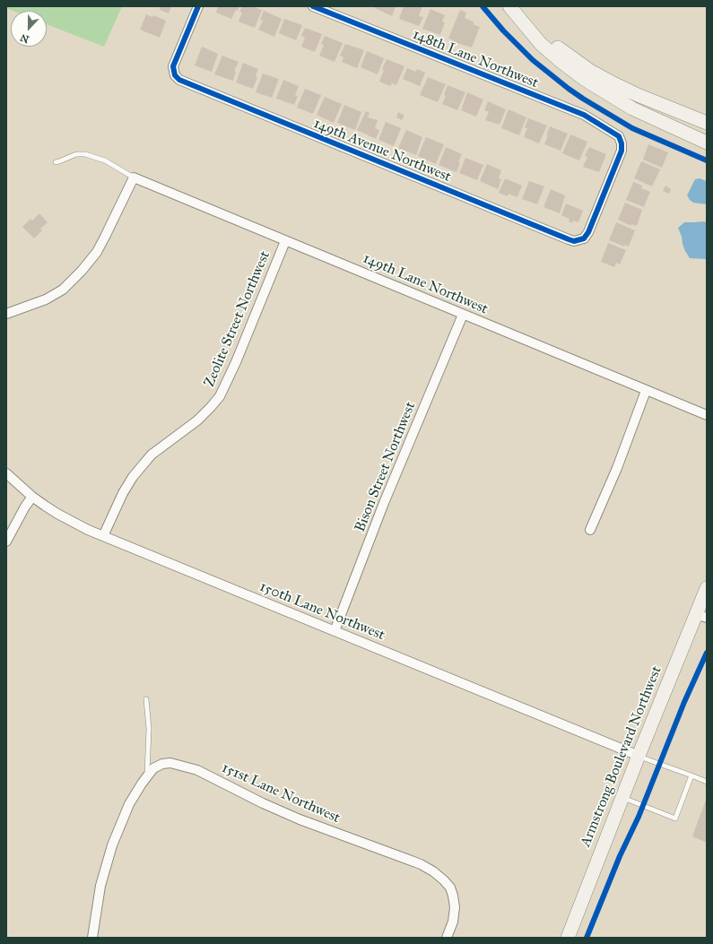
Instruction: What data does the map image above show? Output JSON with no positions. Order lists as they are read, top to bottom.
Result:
{
  "streets": {
    "main road": ["Armstrong Boulevard Northwest"],
    "street": [
      "148th Lane Northwest",
      "149th Avenue Northwest",
      "149th Lane Northwest",
      "Zeolite Street Northwest",
      "Bison Street Northwest",
      "150th Lane Northwest",
      "151st Lane Northwest"
    ]
  },
  "crossings": [
    ["148th Lane Northwest", "149th Avenue Northwest"],
    ["149th Lane Northwest", "Zeolite Street Northwest"],
    ["149th Lane Northwest", "Bison Street Northwest"],
    ["Zeolite Street Northwest", "150th Lane Northwest"],
    ["Bison Street Northwest", "150th Lane Northwest"],
    ["150th Lane Northwest", "Armstrong Boulevard Northwest"]
  ],
  "north": "bottom"
}
